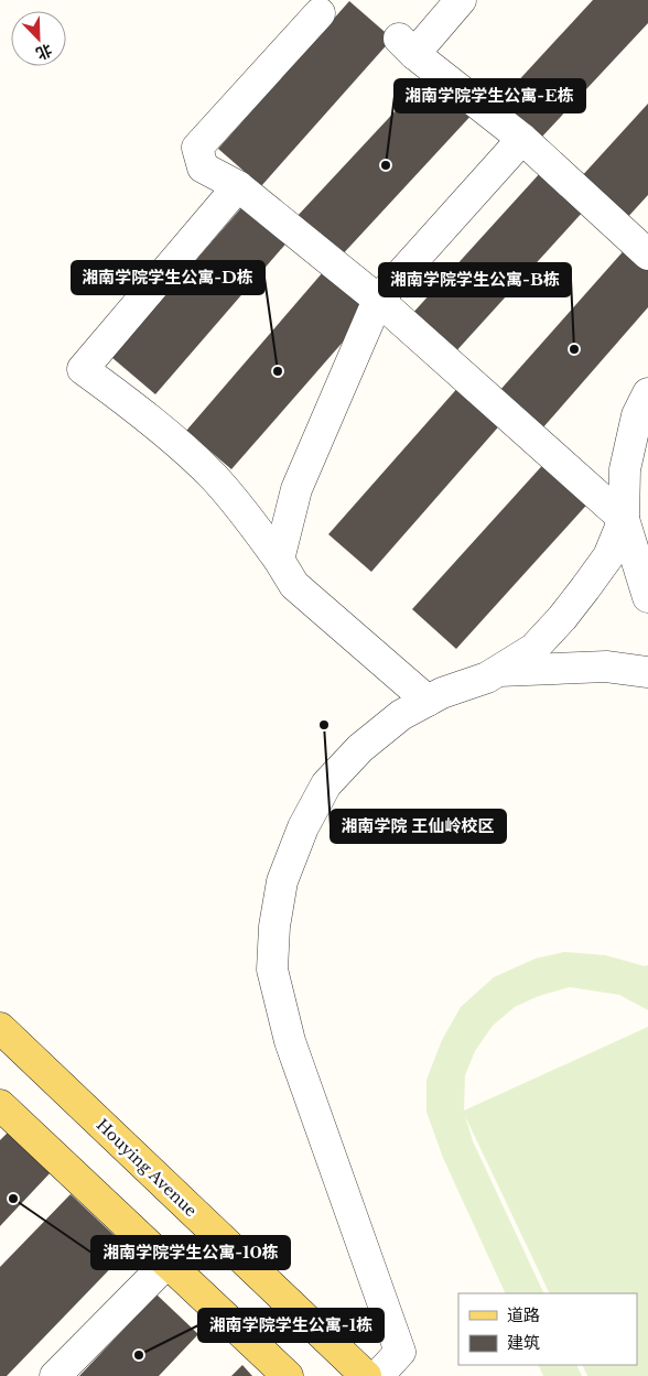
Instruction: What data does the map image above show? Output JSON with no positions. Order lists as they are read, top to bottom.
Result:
{
  "streets": {
    "main road": ["Houying Avenue"]
  },
  "places": [
    "湘南学院学生公寓-E栋",
    "湘南学院学生公寓-B栋",
    "湘南学院学生公寓-D栋",
    "湘南学院 王仙岭校区",
    "湘南学院学生公寓-10栋",
    "湘南学院学生公寓-1栋"
  ],
  "legend": ["道路", "建筑"],
  "north": "bottom right"
}
